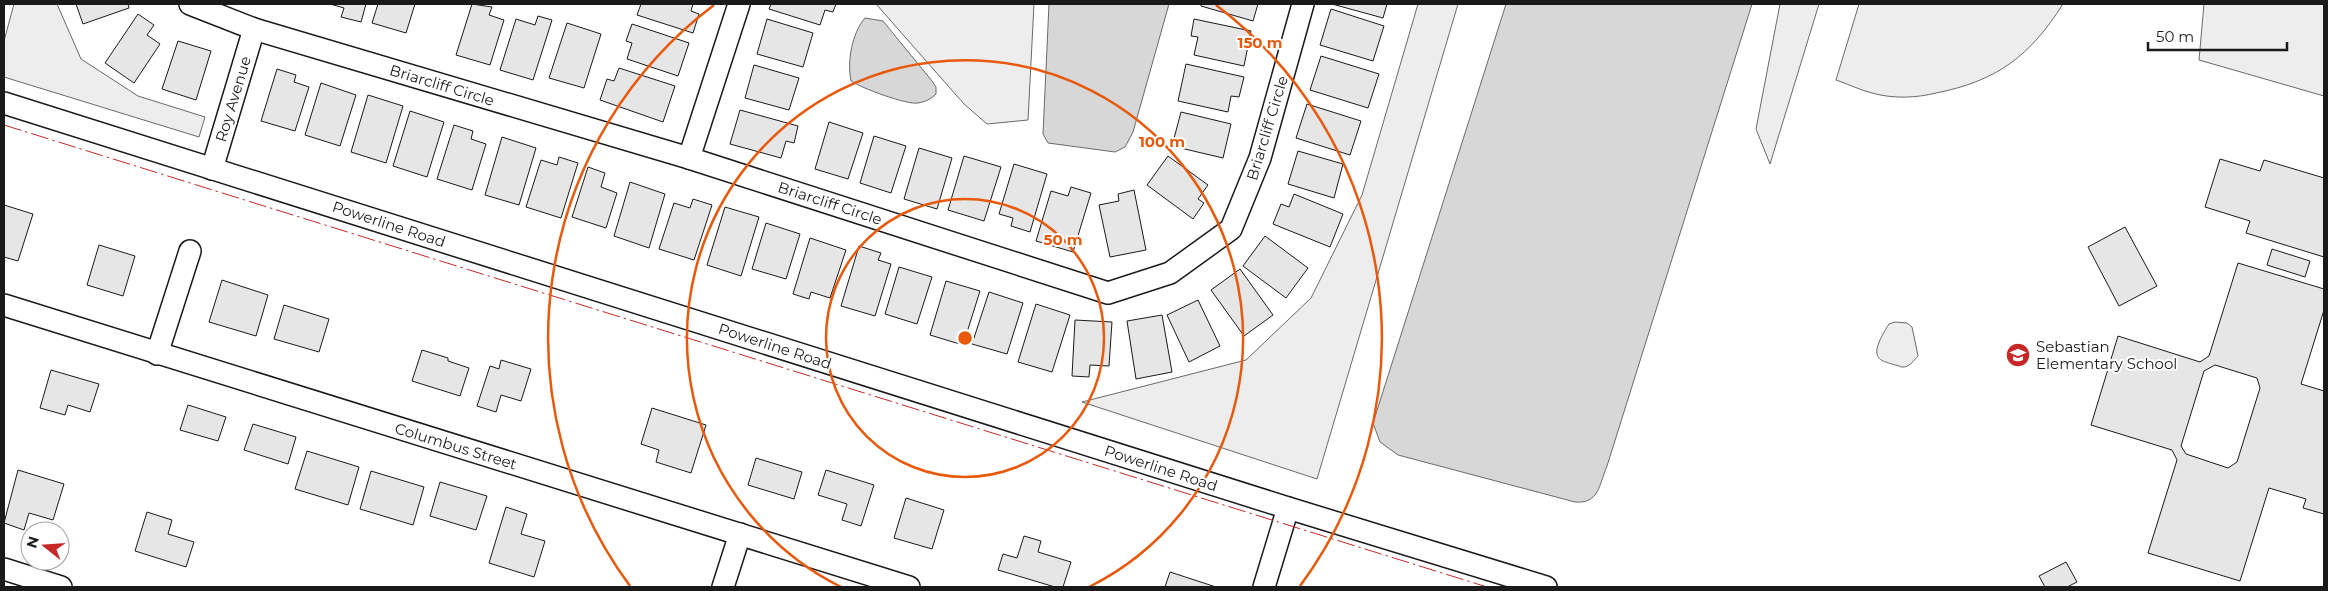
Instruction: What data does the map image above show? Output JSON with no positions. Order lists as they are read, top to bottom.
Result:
{
  "streets": {
    "street": [
      "Briarcliff Circle",
      "Roy Avenue",
      "Powerline Road",
      "Columbus Street"
    ]
  },
  "crossings": [
    ["Briarcliff Circle", "Roy Avenue"],
    ["Roy Avenue", "Powerline Road"]
  ],
  "places": {
    "school or university": ["Sebastian Elementary School"]
  },
  "scale_bar": "50 m",
  "north": "left",
  "rings": ["150 m", "100 m", "50 m"]
}
